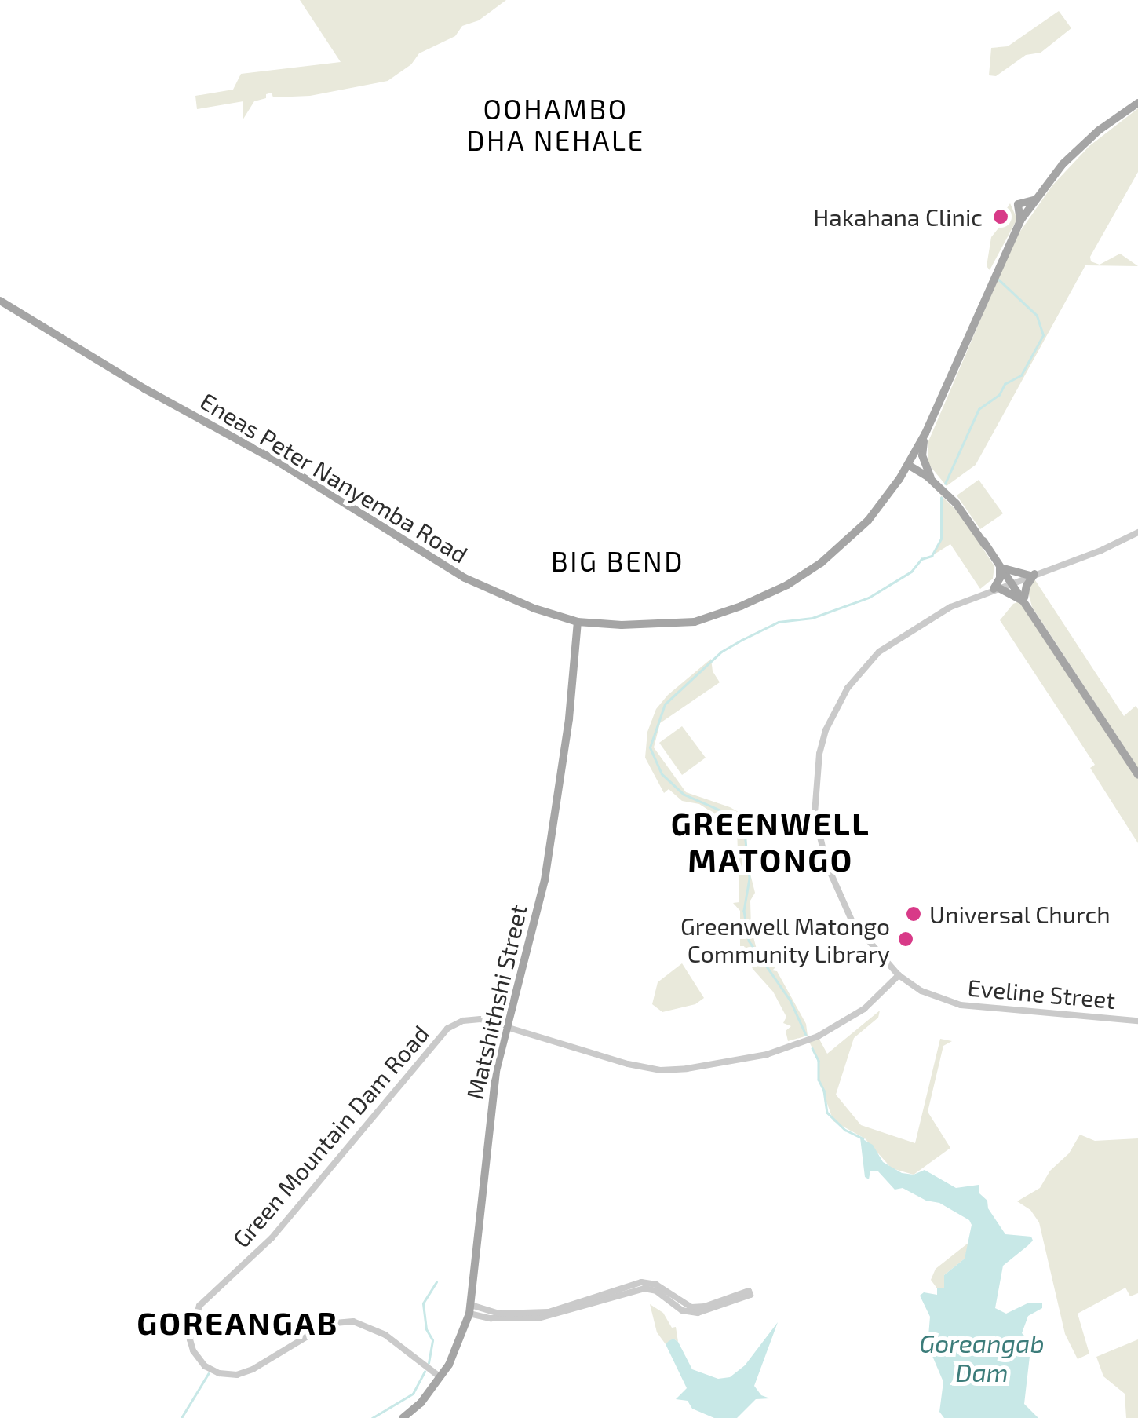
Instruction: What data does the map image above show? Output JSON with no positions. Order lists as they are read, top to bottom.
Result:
{
  "streets": {
    "main road": ["Eneas Peter Nanyemba Road", "Matshithshi Street"],
    "street": ["Eveline Street", "Green Mountain Dam Road"]
  },
  "crossings": [
    ["Eneas Peter Nanyemba Road", "Matshithshi Street"],
    ["Eveline Street", "Green Mountain Dam Road"],
    ["Matshithshi Street", "Green Mountain Dam Road"]
  ],
  "districts": [
    "OOHAMBO DHA NEHALE",
    "BIG BEND",
    "GREENWELL MATONGO",
    "GOREANGAB"
  ],
  "water": ["Goreangab Dam"],
  "places": ["Hakahana Clinic", "Universal Church", "Greenwell Matongo Community Library"]
}
